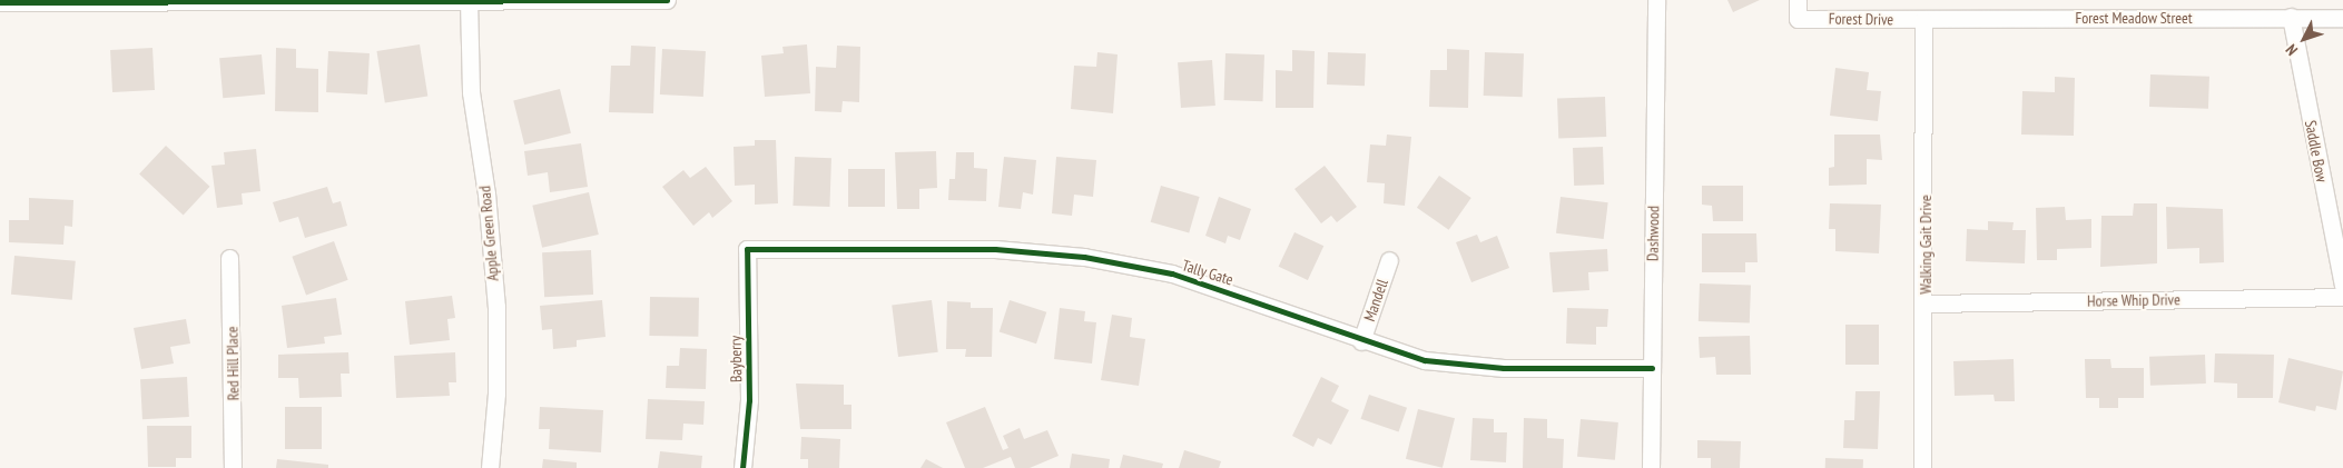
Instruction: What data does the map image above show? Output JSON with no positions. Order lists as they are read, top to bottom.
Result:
{
  "streets": {
    "street": [
      "Forest Meadow Street",
      "Forest Drive",
      "Saddle Bow",
      "Apple Green Road",
      "Dashwood",
      "Walking Gait Drive",
      "Tally Gate",
      "Mandell",
      "Horse Whip Drive",
      "Bayberry",
      "Red Hill Place"
    ]
  },
  "crossings": [
    ["Forest Meadow Street", "Forest Drive"],
    ["Forest Meadow Street", "Saddle Bow"],
    ["Forest Meadow Street", "Walking Gait Drive"],
    ["Forest Drive", "Walking Gait Drive"],
    ["Dashwood", "Tally Gate"],
    ["Walking Gait Drive", "Horse Whip Drive"],
    ["Tally Gate", "Mandell"],
    ["Tally Gate", "Bayberry"]
  ],
  "north": "bottom left"
}
